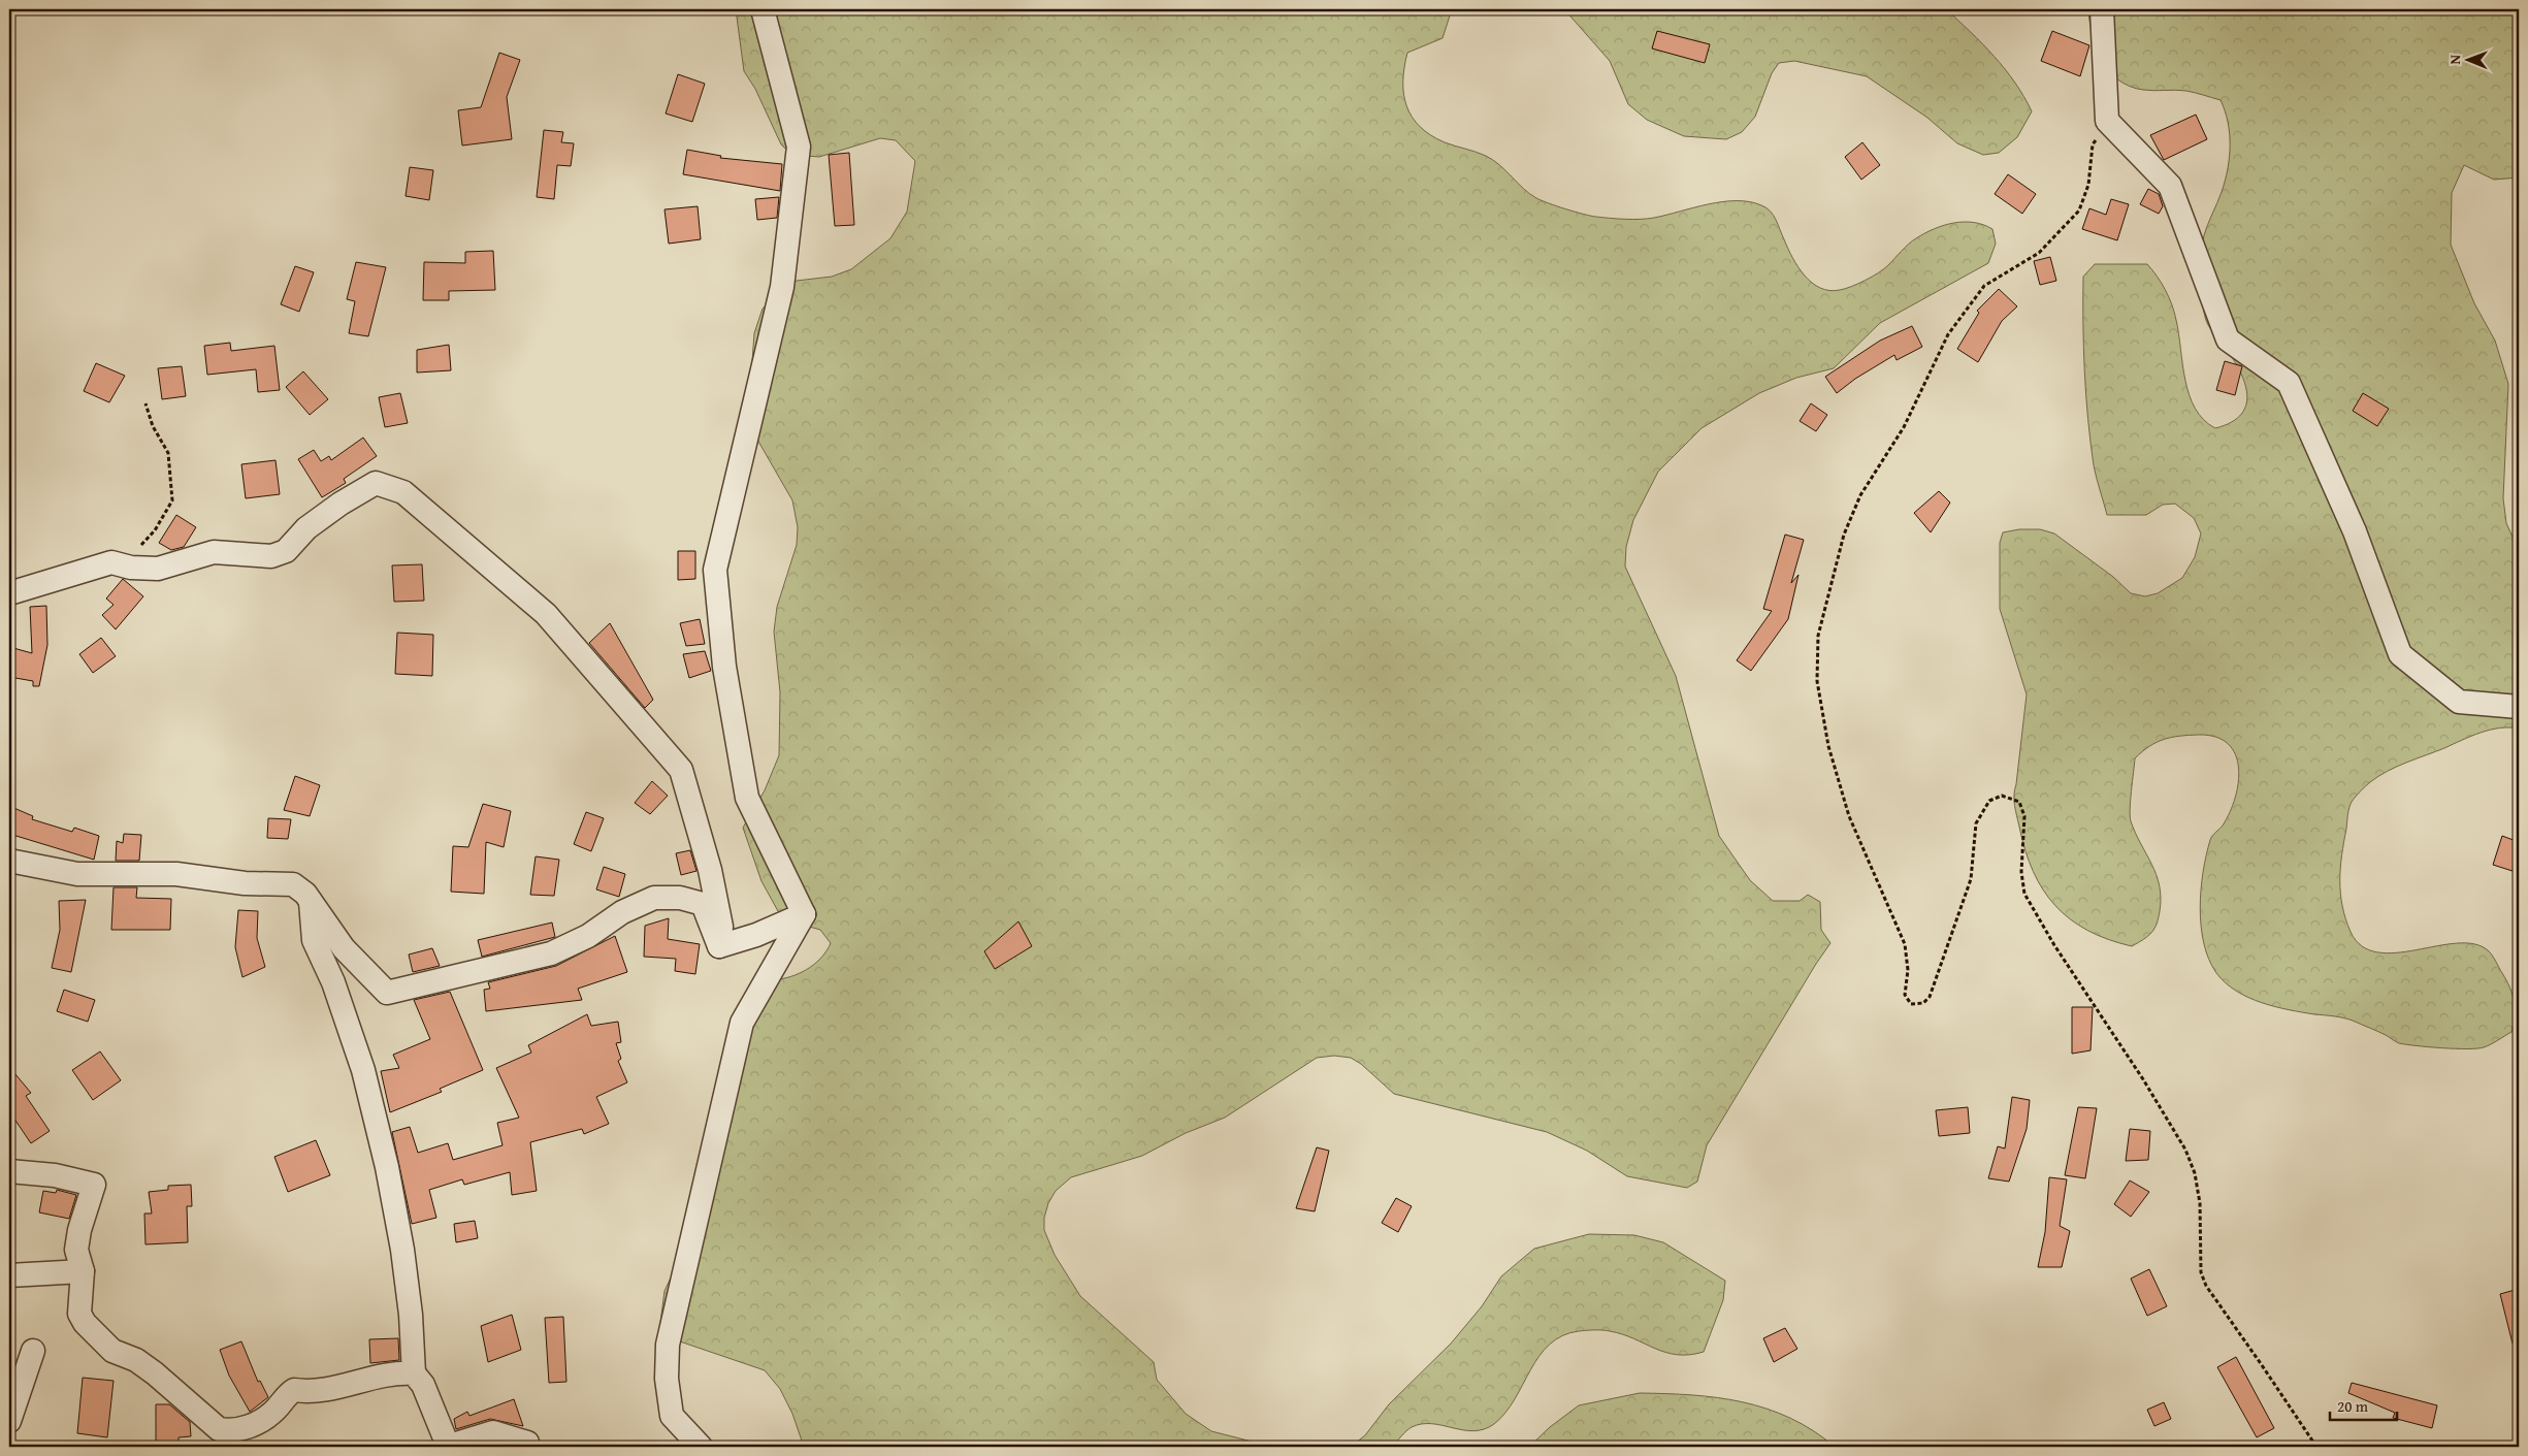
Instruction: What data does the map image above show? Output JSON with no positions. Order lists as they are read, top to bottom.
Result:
{
  "scale_bar": "20 m",
  "north": "left"
}
